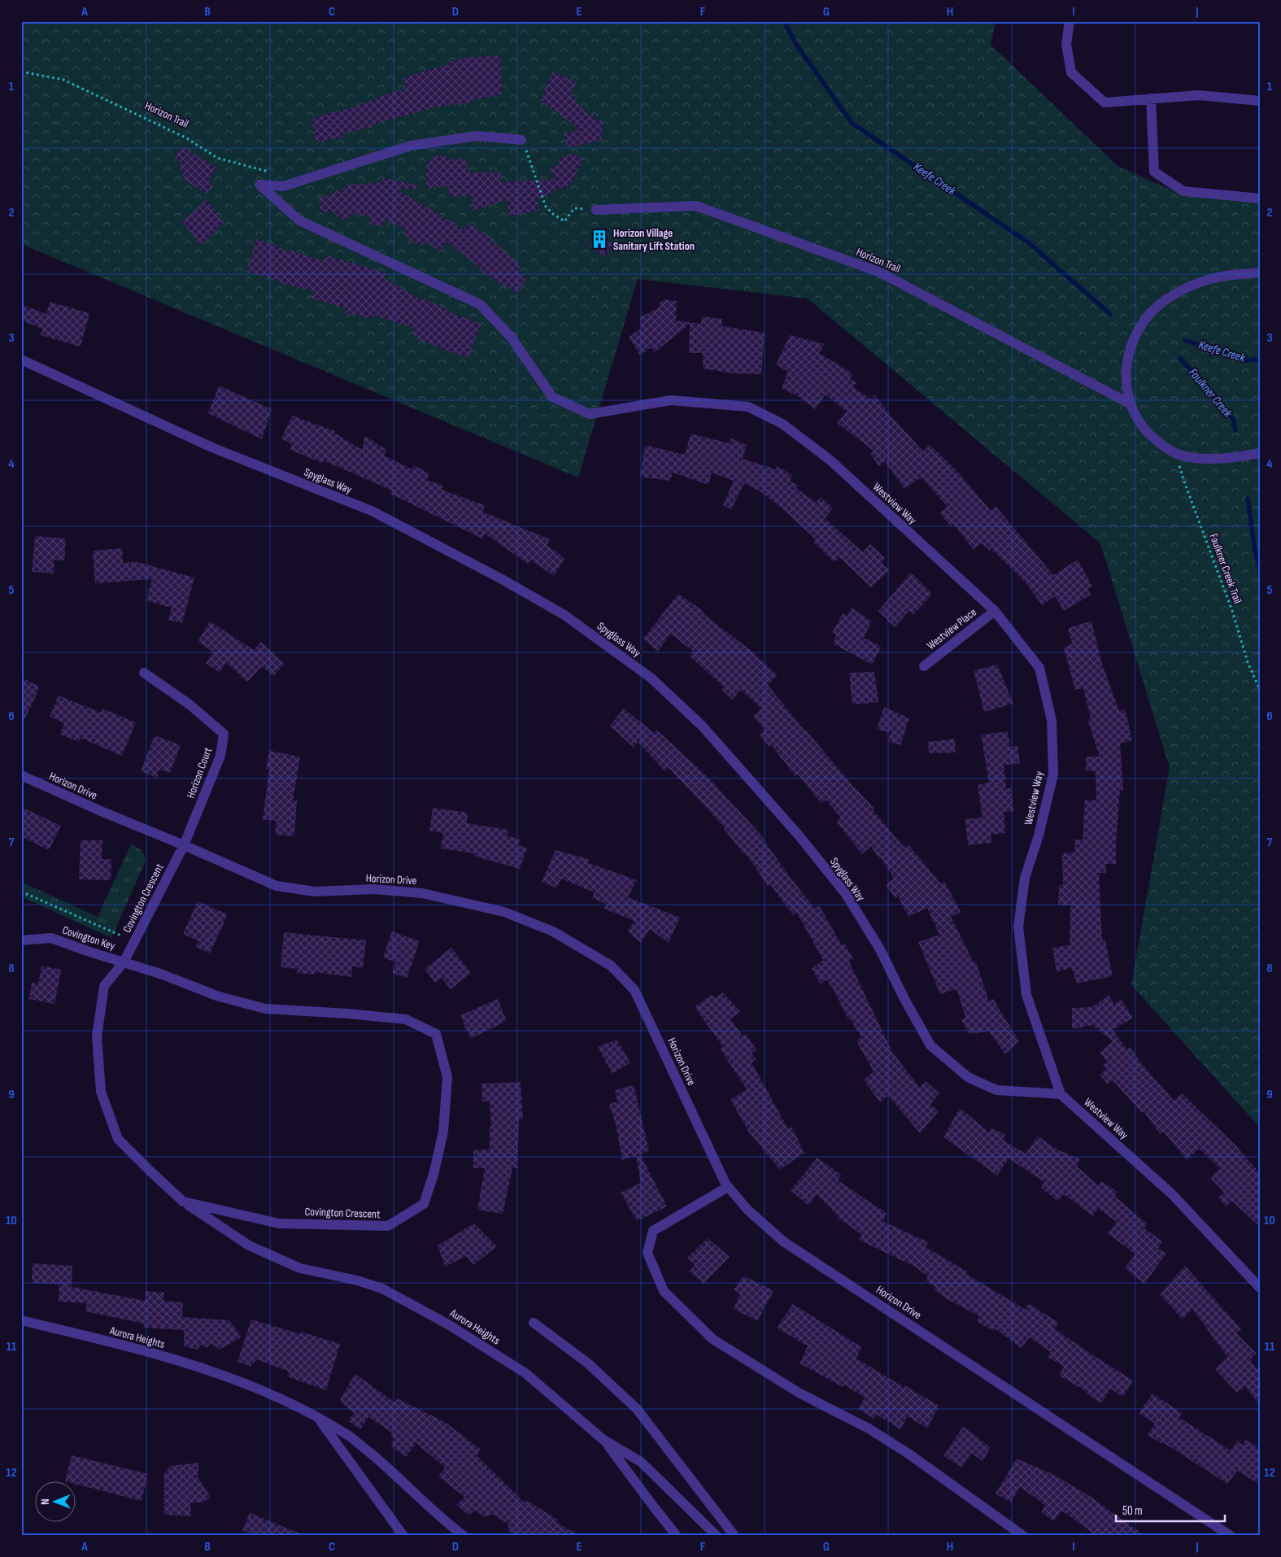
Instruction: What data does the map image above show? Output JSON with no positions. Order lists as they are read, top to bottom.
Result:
{
  "streets": {
    "street": [
      "Horizon Trail",
      "Spyglass Way",
      "Westview Way",
      "Westview Place",
      "Horizon Court",
      "Horizon Drive",
      "Covington Crescent",
      "Covington Key",
      "Aurora Heights"
    ],
    "path": ["Faulkner Creek Trail"]
  },
  "crossings": [
    ["Spyglass Way", "Westview Way"],
    ["Westview Way", "Westview Place"],
    ["Horizon Court", "Horizon Drive"],
    ["Horizon Court", "Covington Crescent"],
    ["Horizon Drive", "Covington Crescent"],
    ["Covington Crescent", "Covington Key"],
    ["Covington Crescent", "Aurora Heights"]
  ],
  "water": ["Keefe Creek", "Faulkner Creek"],
  "places": {
    "building": ["Horizon Village Sanitary Lift Station"]
  },
  "scale_bar": "50 m",
  "north": "left",
  "grid": {
    "columns": [
      "A",
      "B",
      "C",
      "D",
      "E",
      "F",
      "G",
      "H",
      "I",
      "J"
    ],
    "rows": [
      "1",
      "2",
      "3",
      "4",
      "5",
      "6",
      "7",
      "8",
      "9",
      "10",
      "11",
      "12"
    ]
  }
}
